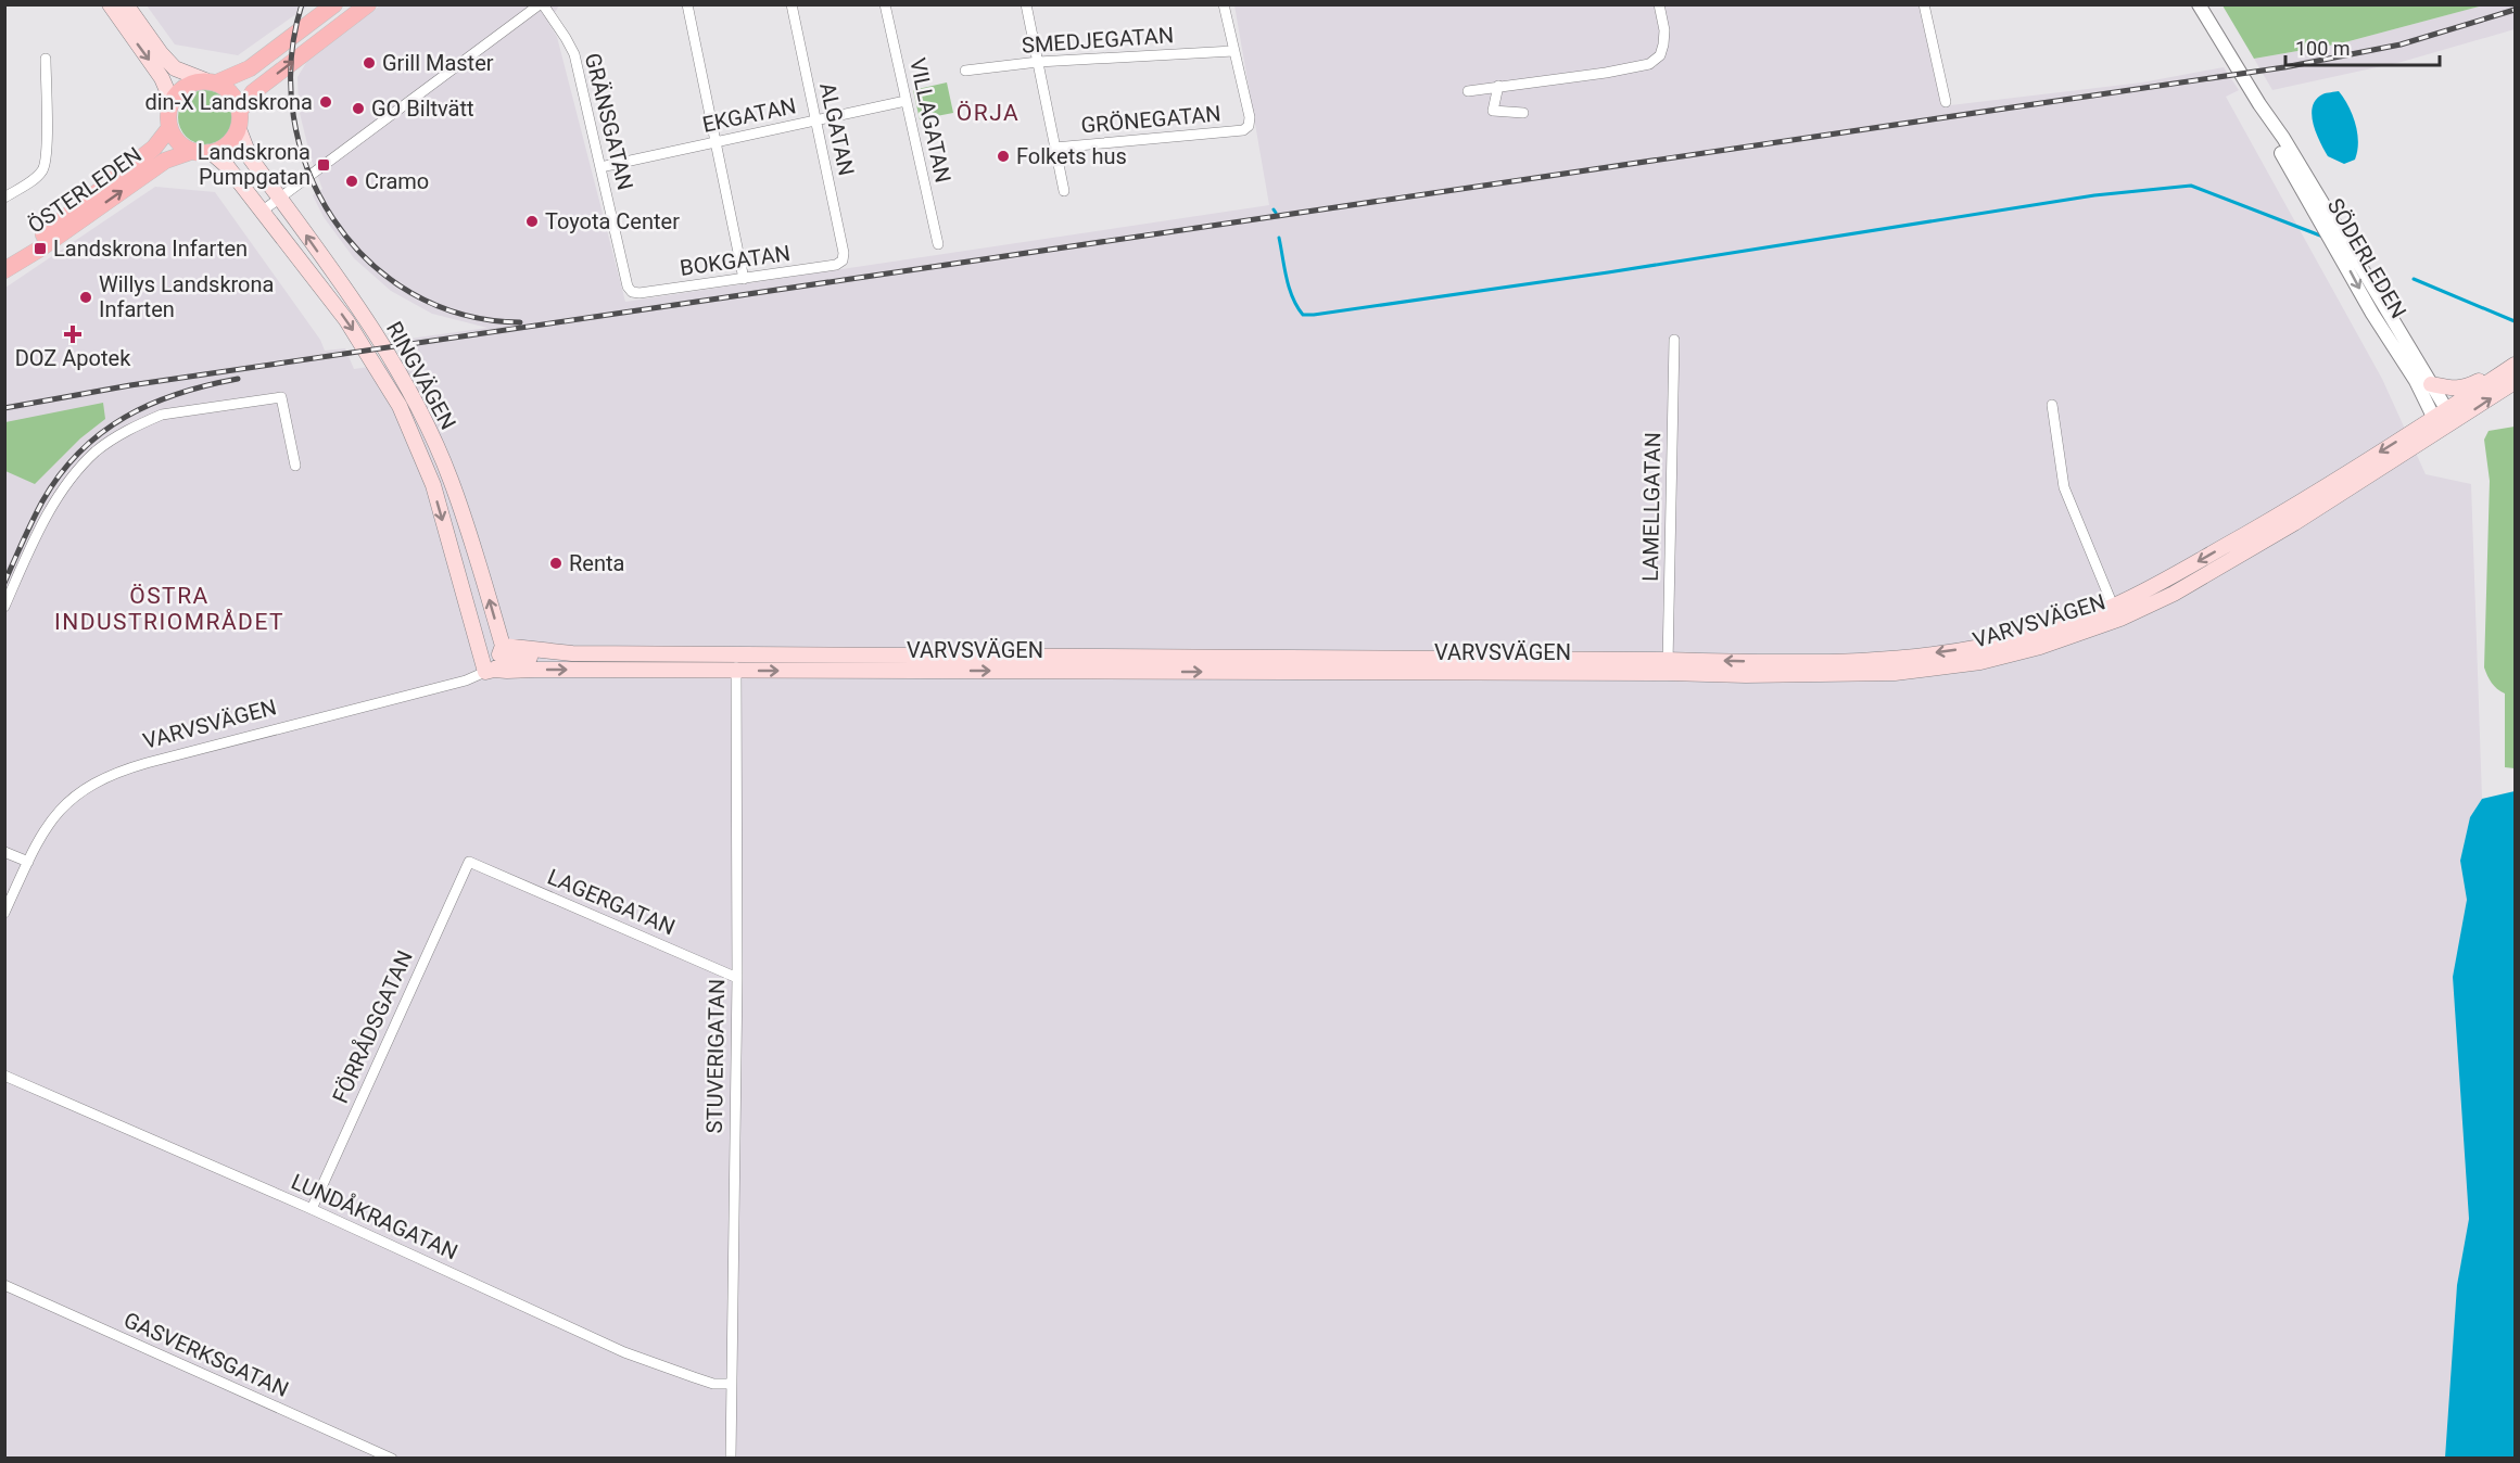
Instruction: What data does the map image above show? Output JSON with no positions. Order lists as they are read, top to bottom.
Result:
{
  "streets": {
    "main road": ["ÖSTERLEDEN", "RINGVÄGEN", "VARVSVÄGEN"],
    "street": [
      "SMEDJEGATAN",
      "EKGATAN",
      "GRÖNEGATAN",
      "VILLAGATAN",
      "GRÄNSGATAN",
      "ALGATAN",
      "SÖDERLEDEN",
      "BOKGATAN",
      "LAMELLGATAN",
      "LAGERGATAN",
      "FÖRRÅDSGATAN",
      "STUVERIGATAN",
      "LUNDÅKRAGATAN",
      "GASVERKSGATAN"
    ]
  },
  "crossings": [
    ["SMEDJEGATAN", "GRÖNEGATAN"],
    ["EKGATAN", "VILLAGATAN"],
    ["EKGATAN", "GRÄNSGATAN"],
    ["EKGATAN", "ALGATAN"],
    ["GRÄNSGATAN", "BOKGATAN"],
    ["ALGATAN", "BOKGATAN"],
    ["ÖSTERLEDEN", "RINGVÄGEN"],
    ["SÖDERLEDEN", "VARVSVÄGEN"],
    ["RINGVÄGEN", "VARVSVÄGEN"],
    ["LAMELLGATAN", "VARVSVÄGEN"],
    ["VARVSVÄGEN", "STUVERIGATAN"],
    ["LAGERGATAN", "FÖRRÅDSGATAN"],
    ["LAGERGATAN", "STUVERIGATAN"],
    ["FÖRRÅDSGATAN", "LUNDÅKRAGATAN"],
    ["STUVERIGATAN", "LUNDÅKRAGATAN"]
  ],
  "districts": ["ÖRJA", "ÖSTRA INDUSTRIOMRÅDET"],
  "places": {
    "other": [
      "Grill Master",
      "din-X Landskrona",
      "GO Biltvätt",
      "Folkets hus",
      "Cramo",
      "Toyota Center",
      "Willys Landskrona Infarten",
      "Renta"
    ],
    "transit": ["Landskrona Pumpgatan", "Landskrona Infarten"],
    "health": ["DOZ Apotek"]
  },
  "scale_bar": "100 m"
}
